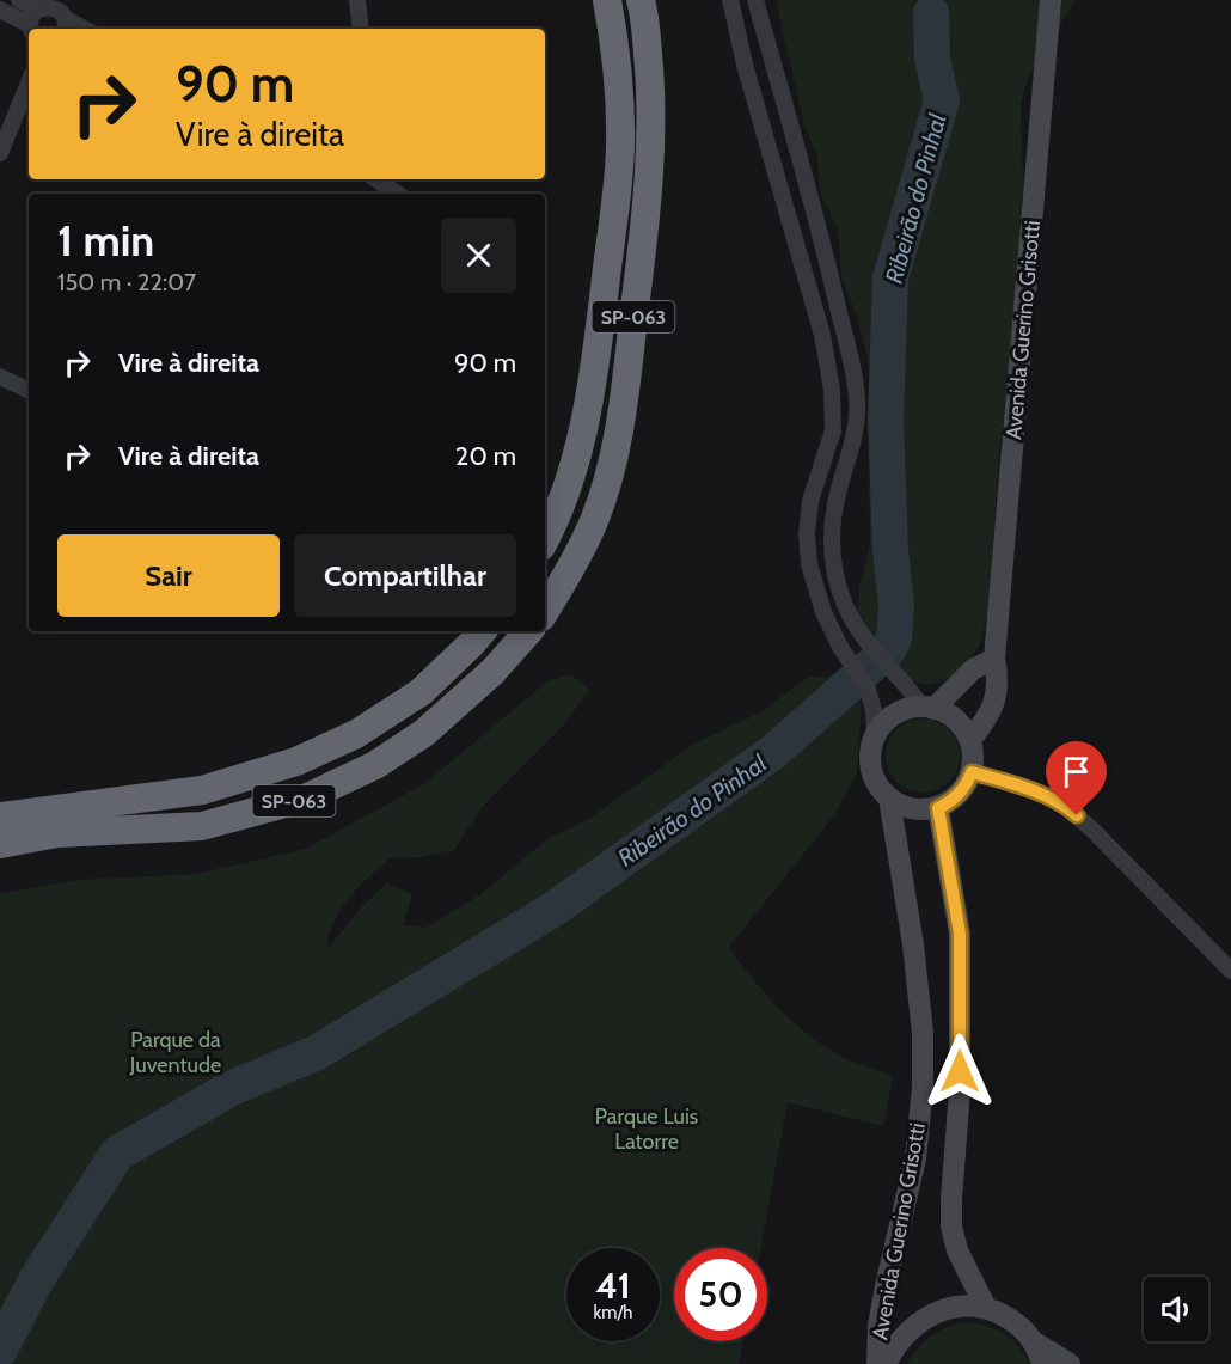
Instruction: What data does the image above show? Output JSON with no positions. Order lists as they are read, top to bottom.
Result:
{
  "streets": {
    "highway": ["SP-063"],
    "main road": ["Avenida Guerino Grisotti"]
  },
  "water": ["Ribeirão do Pinhal"],
  "parks": ["Parque da Juventude", "Parque Luis Latorre"],
  "page": {
    "turn": ["90 m", "Vire à direita"],
    "heading": ["1 min", "150 m · 22:07"],
    "list": [
      {
        "name": "Vire à direita",
        "value": "90 m"
      },
      {
        "name": "Vire à direita",
        "value": "20 m"
      }
    ],
    "buttons": ["Sair", "Compartilhar"],
    "speed": "41 km/h",
    "limit": "50"
  }
}
